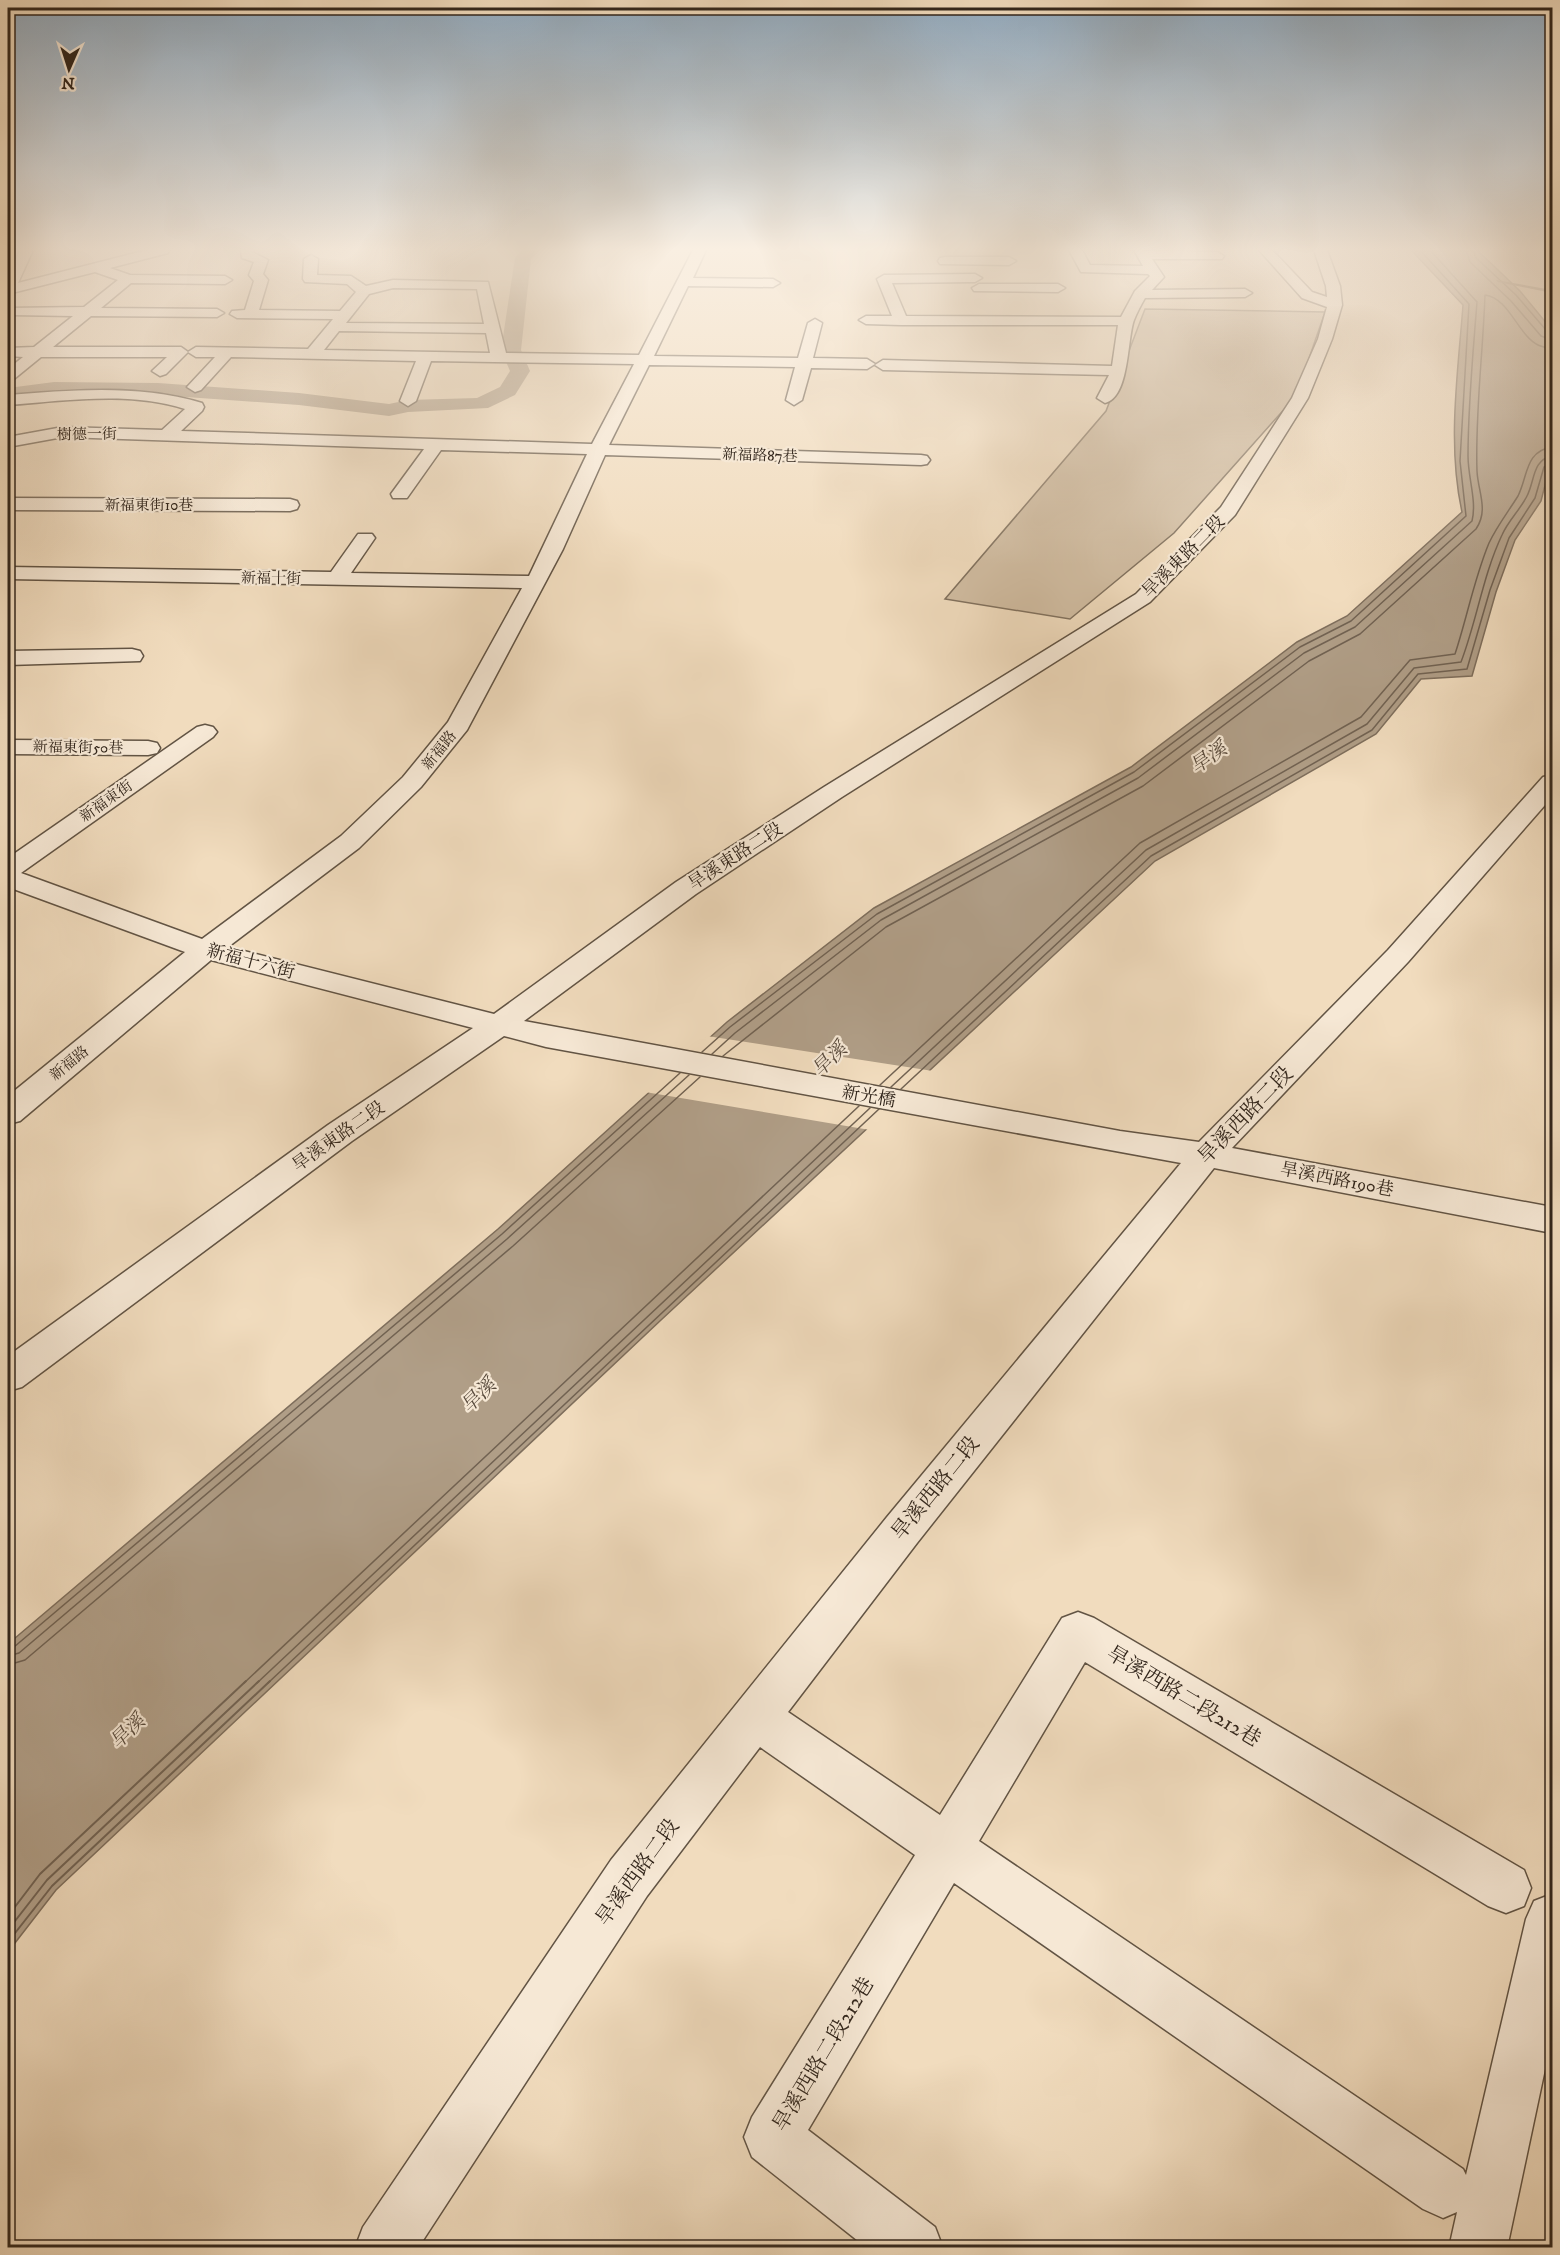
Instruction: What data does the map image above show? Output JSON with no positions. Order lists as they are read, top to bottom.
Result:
{
  "streets": {
    "street": [
      "樹德一街",
      "新福路87巷",
      "新福東街10巷",
      "旱溪東路二段",
      "新福十街",
      "新福東街50巷",
      "新福路",
      "新福東街",
      "新福十六街",
      "新光橋",
      "旱溪西路二段",
      "旱溪西路190巷",
      "旱溪西路二段212巷"
    ]
  },
  "crossings": [
    ["樹德一街", "新福路87巷"],
    ["新福路87巷", "新福路"],
    ["旱溪東路二段", "新福十六街"],
    ["新福十街", "新福路"],
    ["新福路", "新福十六街"],
    ["新福十六街", "新光橋"],
    ["新光橋", "旱溪西路190巷"],
    ["旱溪西路二段", "旱溪西路190巷"]
  ],
  "water": ["旱溪"],
  "north": "bottom"
}
